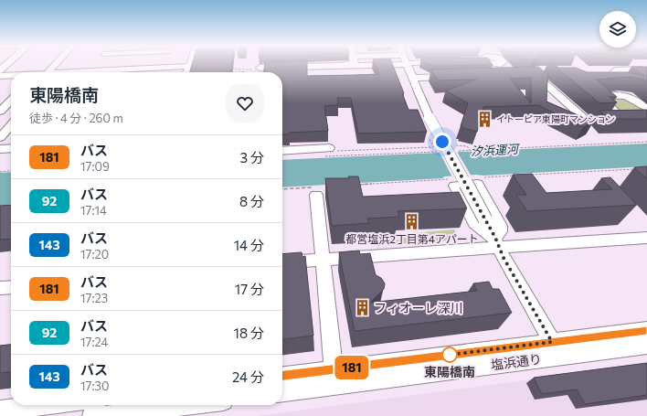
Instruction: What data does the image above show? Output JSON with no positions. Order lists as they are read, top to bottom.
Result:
{
  "streets": {
    "street": ["塩浜通り"]
  },
  "water": ["汐浜運河"],
  "places": {
    "building": ["イトーピア東陽町マンション", "都営塩浜2丁目第4アパート", "フィオーレ深川"],
    "other": ["東陽橋南"]
  },
  "lines": ["bus line 181"],
  "page": {
    "on_map": "181",
    "heading": ["東陽橋南", "徒歩 · 4 分 · 260 m"],
    "list": [
      {
        "mark": "181",
        "name": "バス",
        "note": "17:09",
        "value": "3 分"
      },
      {
        "mark": "92",
        "name": "バス",
        "note": "17:14",
        "value": "8 分"
      },
      {
        "mark": "143",
        "name": "バス",
        "note": "17:20",
        "value": "14 分"
      },
      {
        "mark": "181",
        "name": "バス",
        "note": "17:23",
        "value": "17 分"
      },
      {
        "mark": "92",
        "name": "バス",
        "note": "17:24",
        "value": "18 分"
      },
      {
        "mark": "143",
        "name": "バス",
        "note": "17:30",
        "value": "24 分"
      }
    ]
  }
}
